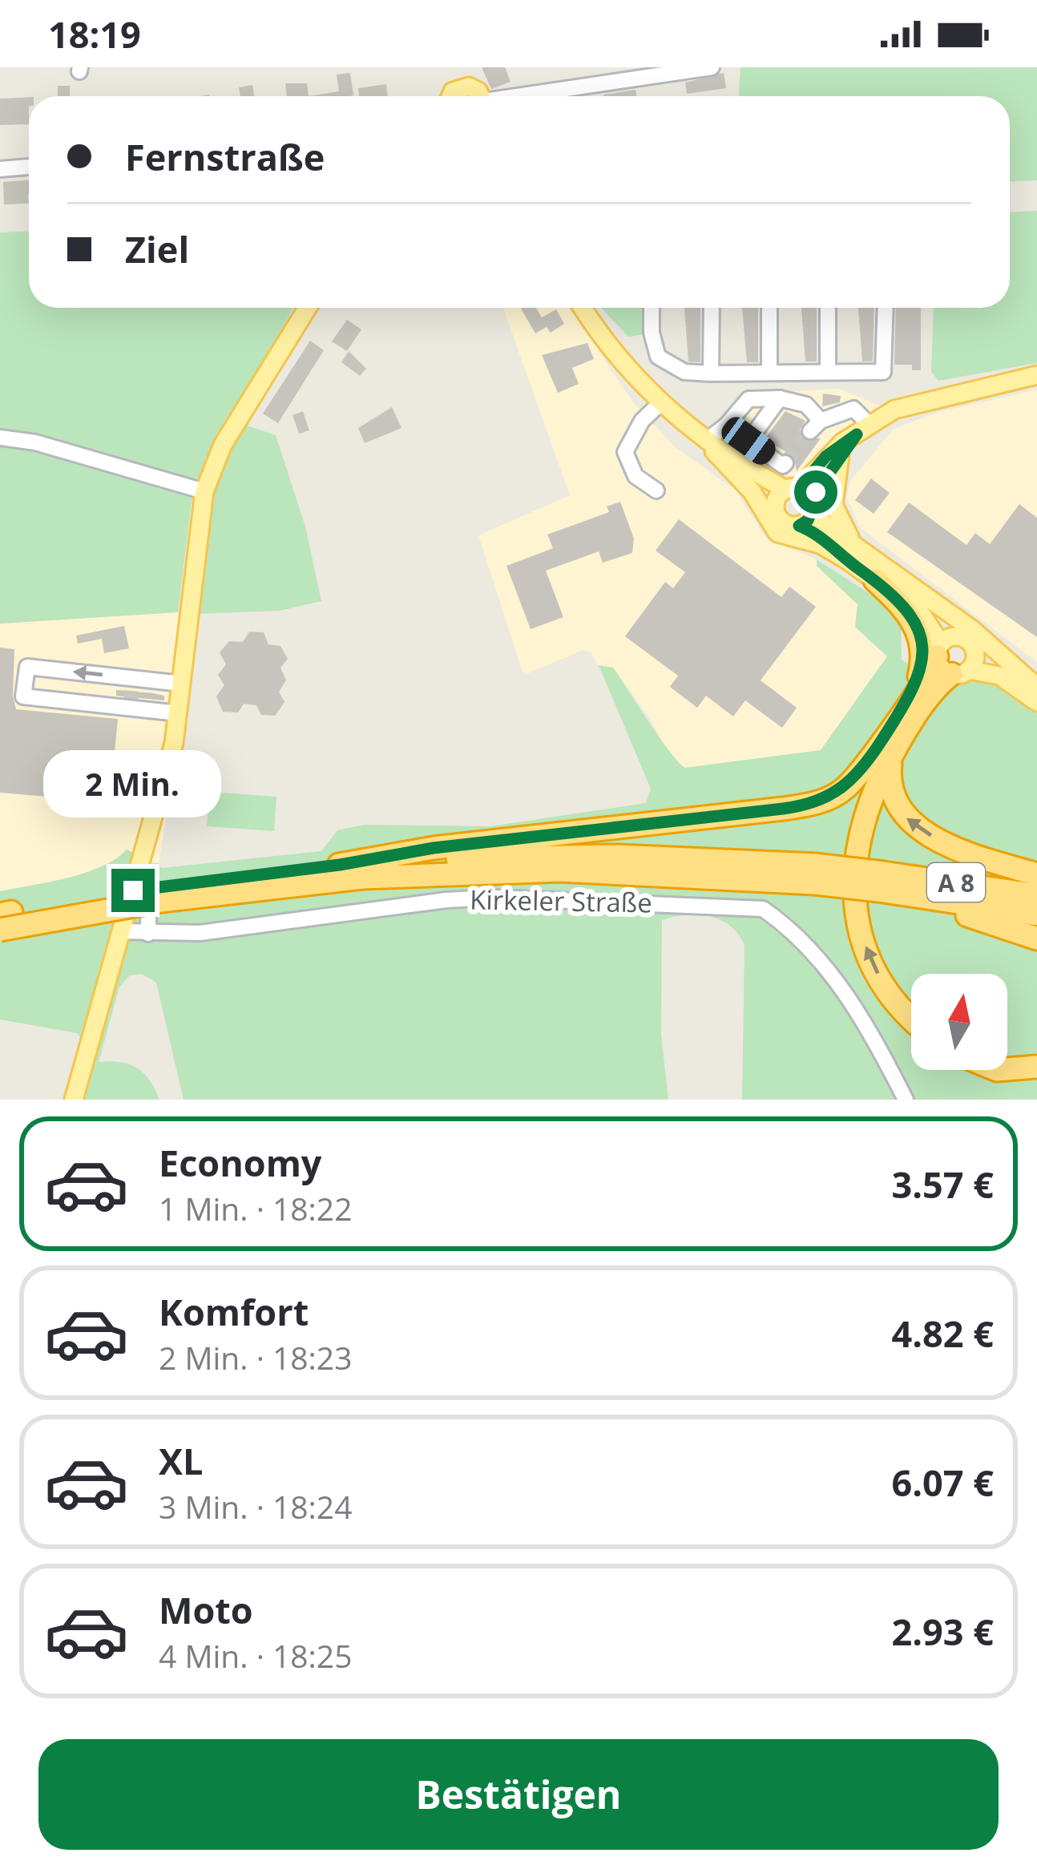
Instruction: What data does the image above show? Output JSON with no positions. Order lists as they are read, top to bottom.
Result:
{
  "streets": {
    "highway": ["A 8"],
    "street": ["Kirkeler Straße"]
  },
  "north": "top",
  "page": {
    "status": "18:19",
    "banner": ["Fernstraße", "Ziel"],
    "bubble": "2 Min.",
    "list": [
      {
        "name": "Economy",
        "note": "1 Min. · 18:22",
        "value": "3.57 €"
      },
      {
        "name": "Komfort",
        "note": "2 Min. · 18:23",
        "value": "4.82 €"
      },
      {
        "name": "XL",
        "note": "3 Min. · 18:24",
        "value": "6.07 €"
      },
      {
        "name": "Moto",
        "note": "4 Min. · 18:25",
        "value": "2.93 €"
      }
    ],
    "buttons": "Bestätigen"
  }
}
